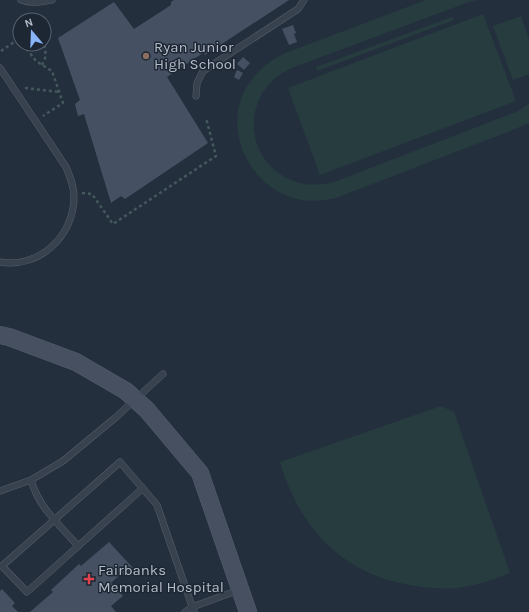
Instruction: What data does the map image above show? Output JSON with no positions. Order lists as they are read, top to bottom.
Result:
{
  "places": {
    "other": ["Ryan Junior High School"],
    "health": ["Fairbanks Memorial Hospital"]
  },
  "north": "top"
}
